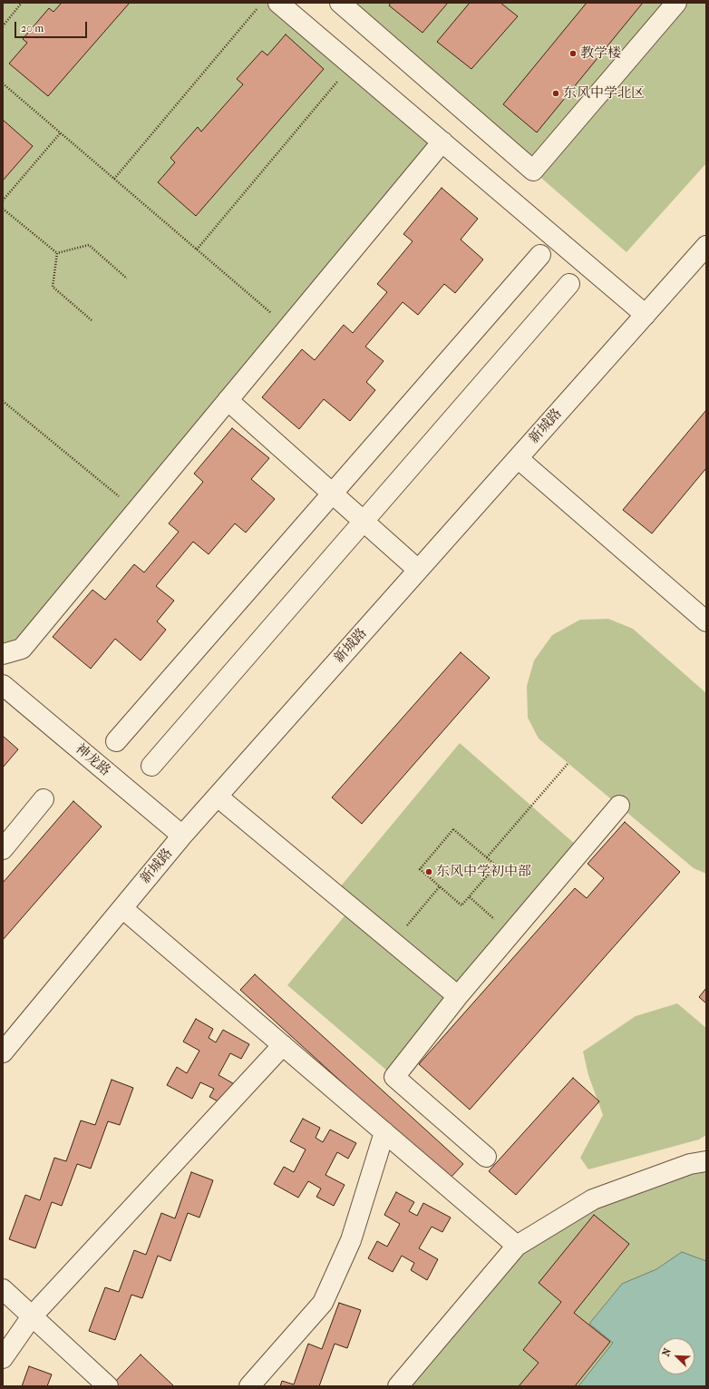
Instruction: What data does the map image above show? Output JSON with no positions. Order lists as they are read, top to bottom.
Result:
{
  "streets": {
    "street": ["新城路", "神龙路"]
  },
  "crossings": [
    ["新城路", "神龙路"]
  ],
  "places": ["教学楼", "东风中学北区", "东风中学初中部"],
  "scale_bar": "20 m",
  "north": "top left"
}
